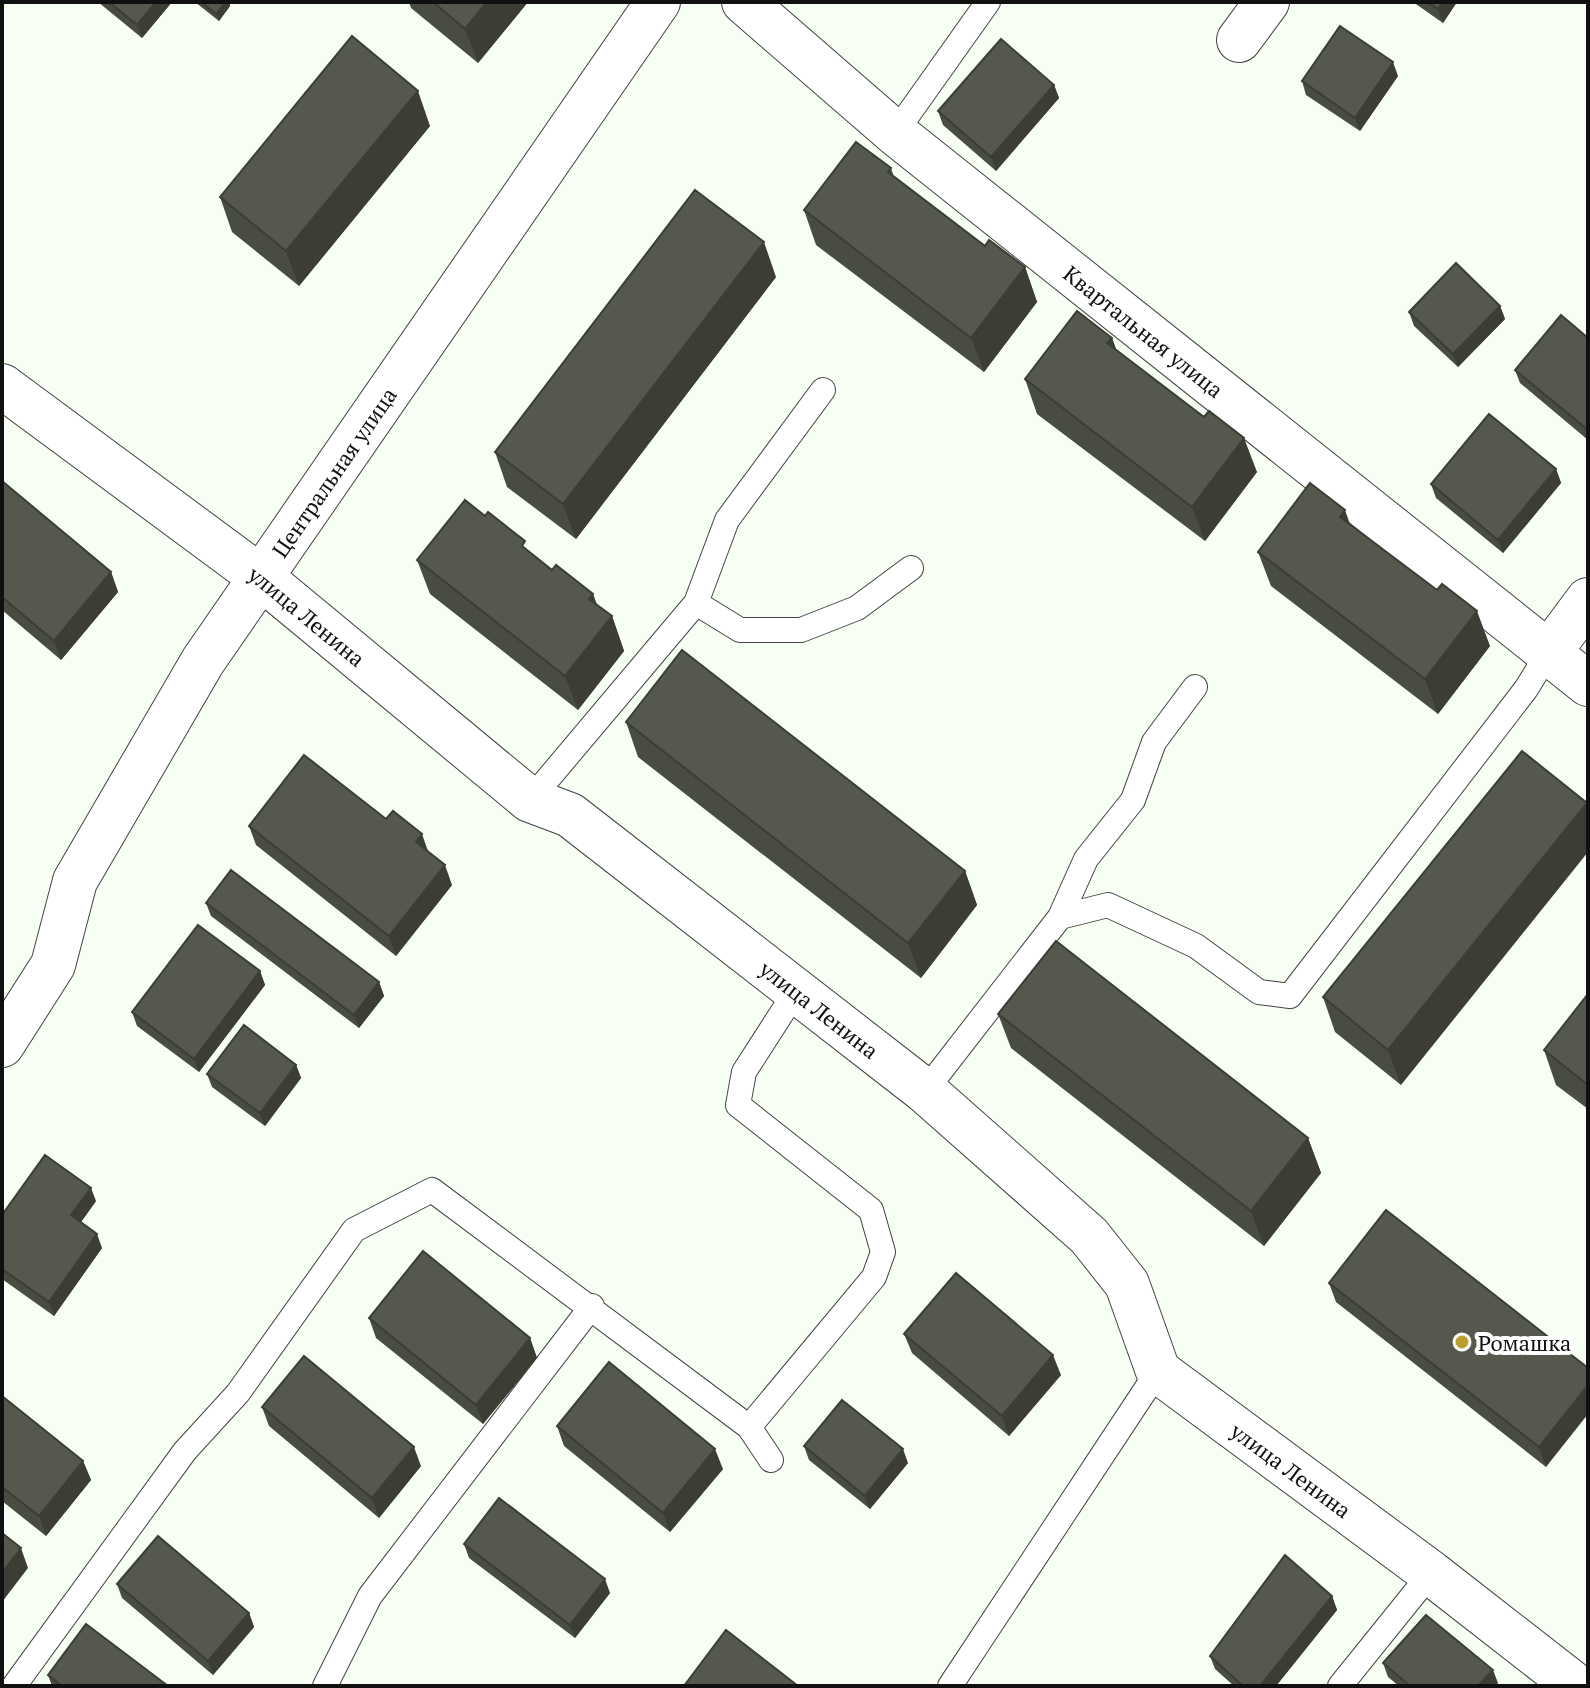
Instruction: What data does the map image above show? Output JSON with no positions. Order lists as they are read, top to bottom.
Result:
{
  "streets": {
    "street": ["Квартальная улица", "Центральная улица", "улица Ленина"]
  },
  "crossings": [
    ["Центральная улица", "улица Ленина"]
  ],
  "places": ["Ромашка"]
}
